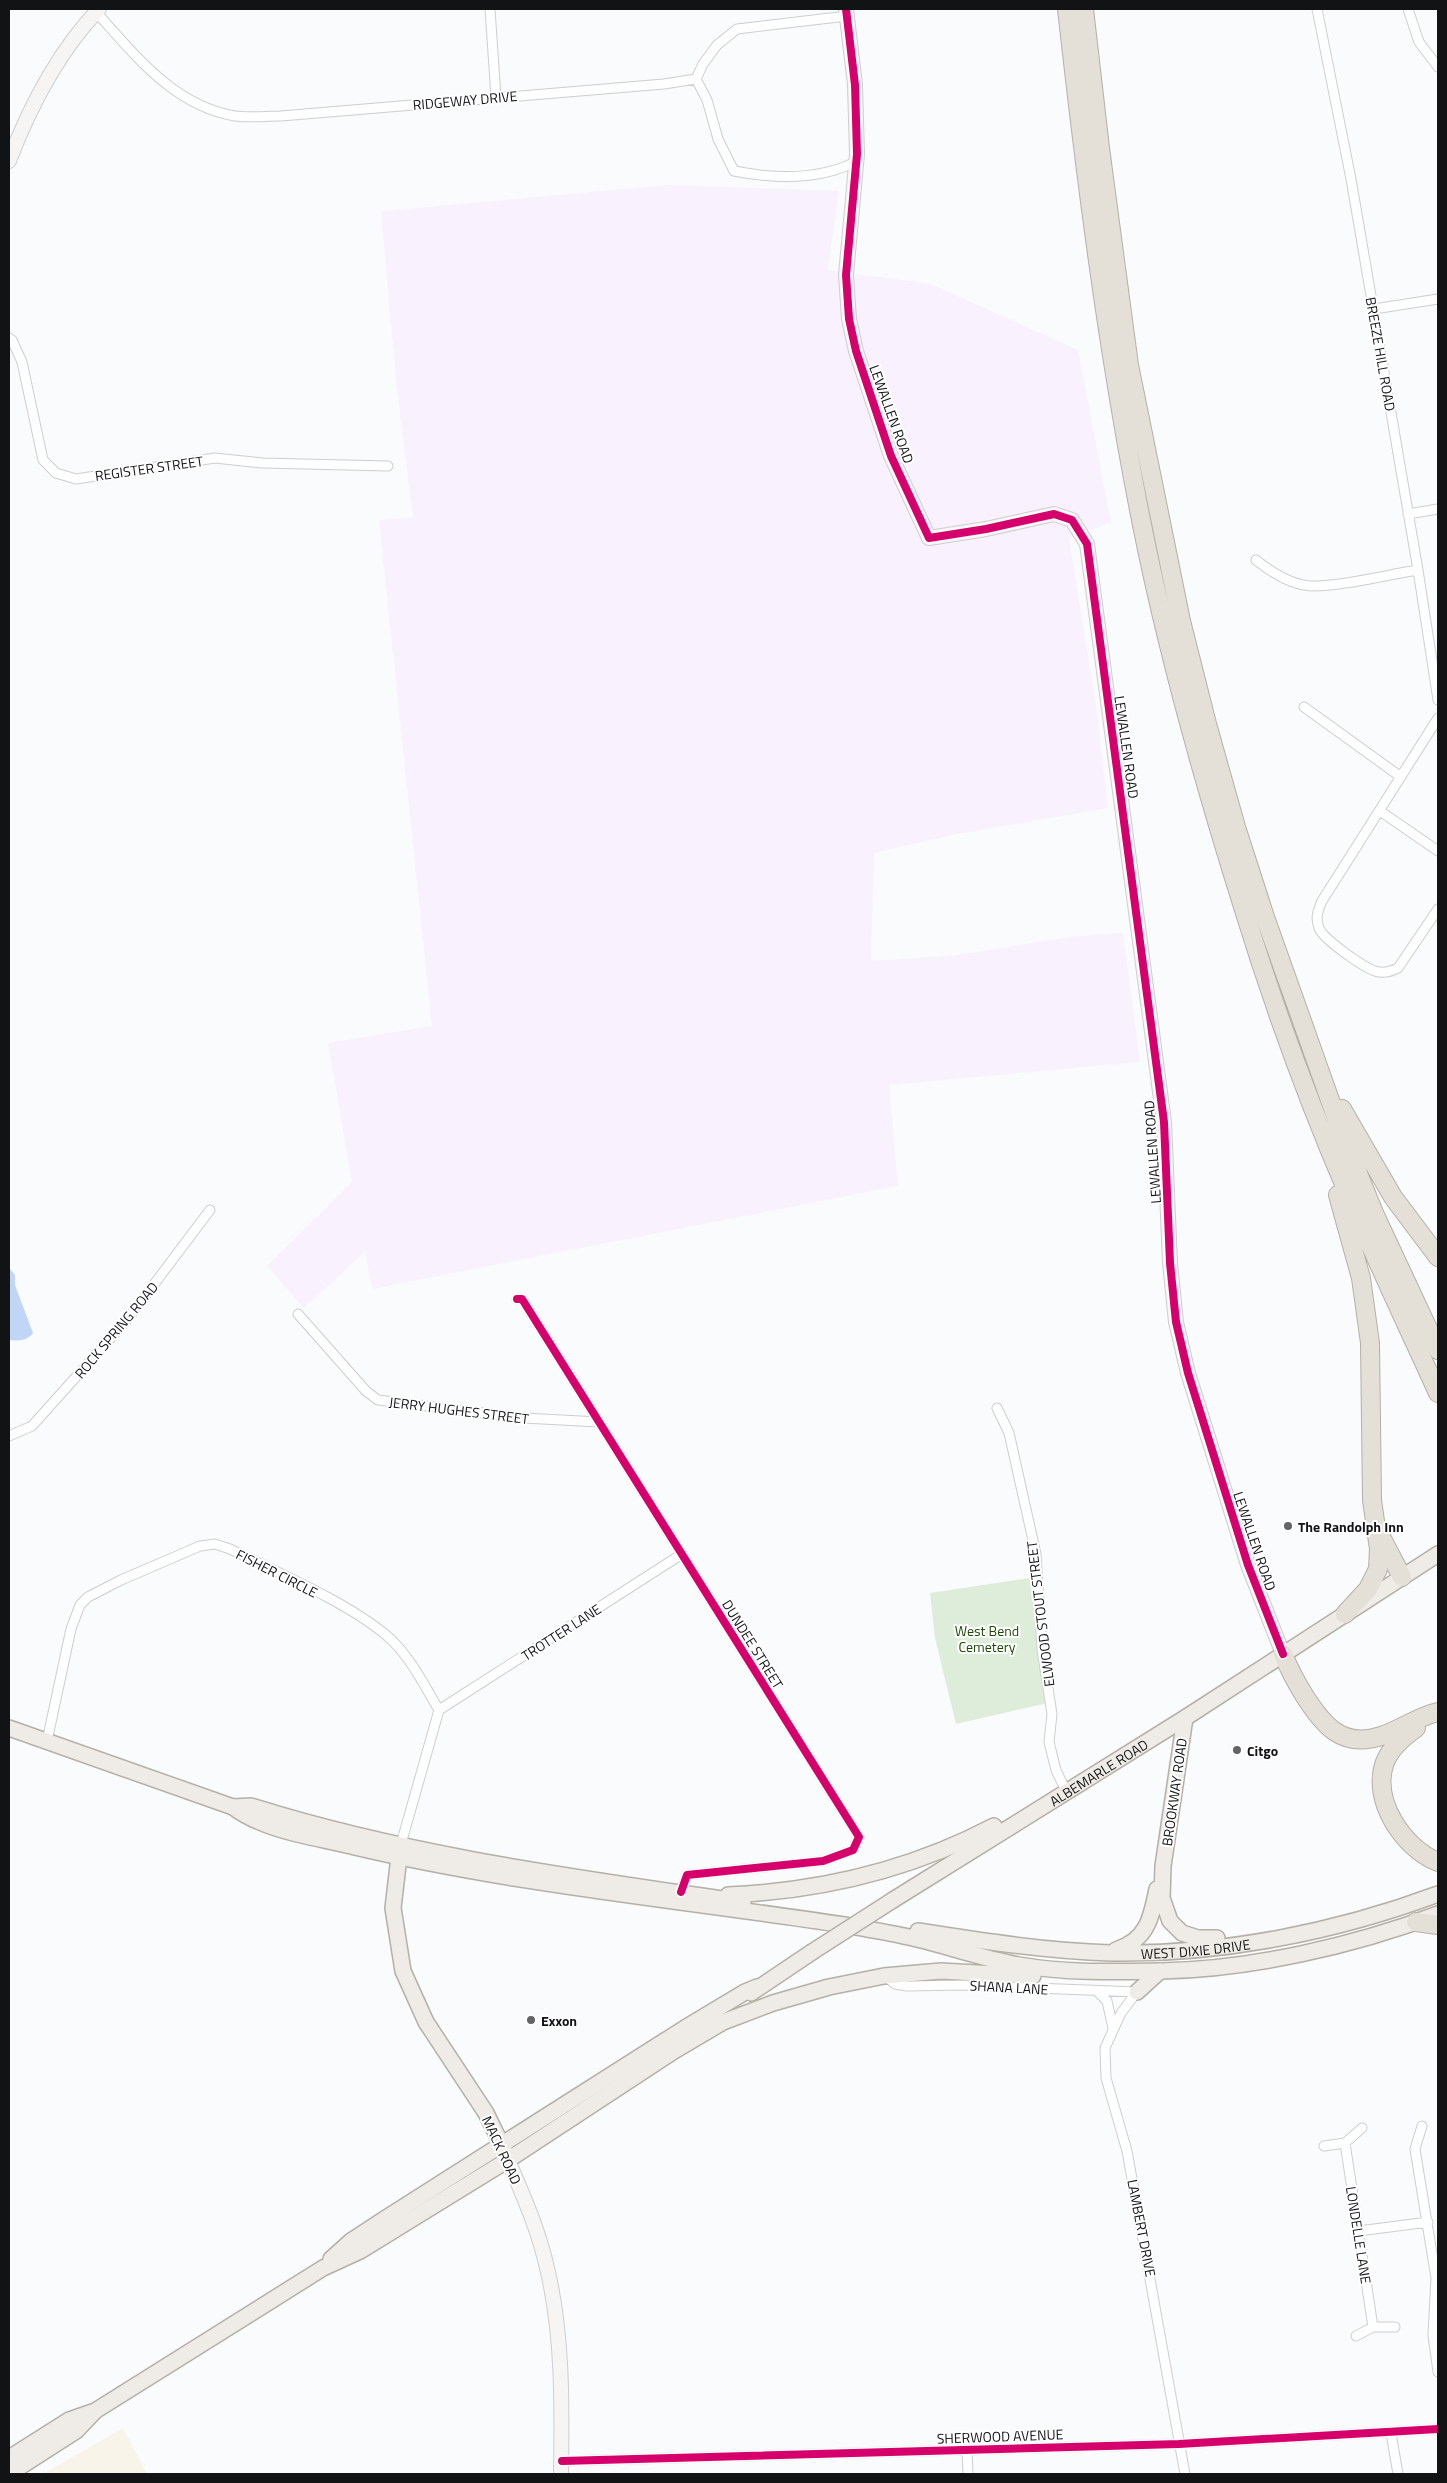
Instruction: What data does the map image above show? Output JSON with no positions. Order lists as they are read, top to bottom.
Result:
{
  "streets": {
    "main road": [
      "ALBEMARLE ROAD",
      "BROOKWAY ROAD",
      "WEST DIXIE DRIVE",
      "MACK ROAD"
    ],
    "street": [
      "RIDGEWAY DRIVE",
      "BREEZE HILL ROAD",
      "LEWALLEN ROAD",
      "REGISTER STREET",
      "ROCK SPRING ROAD",
      "JERRY HUGHES STREET",
      "FISHER CIRCLE",
      "ELWOOD STOUT STREET",
      "TROTTER LANE",
      "DUNDEE STREET",
      "SHANA LANE",
      "LAMBERT DRIVE",
      "LONDELLE LANE",
      "SHERWOOD AVENUE"
    ]
  },
  "crossings": [
    ["RIDGEWAY DRIVE", "LEWALLEN ROAD"],
    ["LEWALLEN ROAD", "ALBEMARLE ROAD"],
    ["JERRY HUGHES STREET", "DUNDEE STREET"],
    ["FISHER CIRCLE", "TROTTER LANE"],
    ["ELWOOD STOUT STREET", "ALBEMARLE ROAD"],
    ["TROTTER LANE", "DUNDEE STREET"],
    ["ALBEMARLE ROAD", "BROOKWAY ROAD"],
    ["ALBEMARLE ROAD", "MACK ROAD"],
    ["SHANA LANE", "LAMBERT DRIVE"],
    ["MACK ROAD", "SHERWOOD AVENUE"],
    ["LAMBERT DRIVE", "SHERWOOD AVENUE"]
  ],
  "parks": ["West Bend Cemetery"],
  "places": ["The Randolph Inn", "Citgo", "Exxon"]
}
